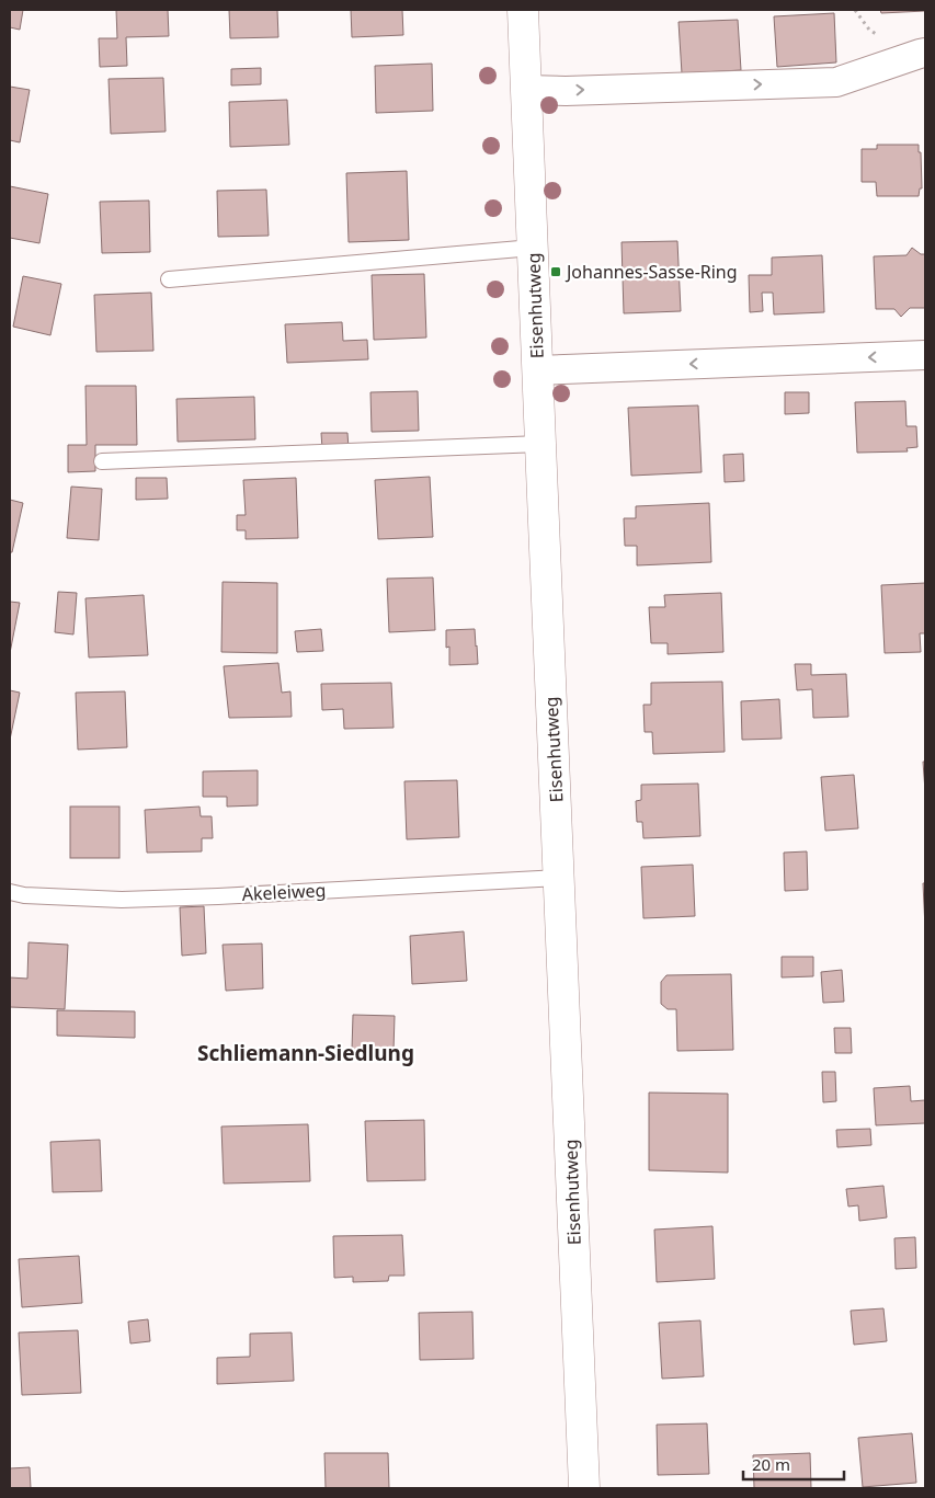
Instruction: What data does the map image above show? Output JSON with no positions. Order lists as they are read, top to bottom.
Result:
{
  "streets": {
    "street": ["Eisenhutweg"],
    "lane": ["Akeleiweg"]
  },
  "crossings": [
    ["Eisenhutweg", "Akeleiweg"]
  ],
  "districts": ["Schliemann-Siedlung"],
  "places": {
    "transit": ["Johannes-Sasse-Ring"]
  },
  "scale_bar": "20 m"
}
